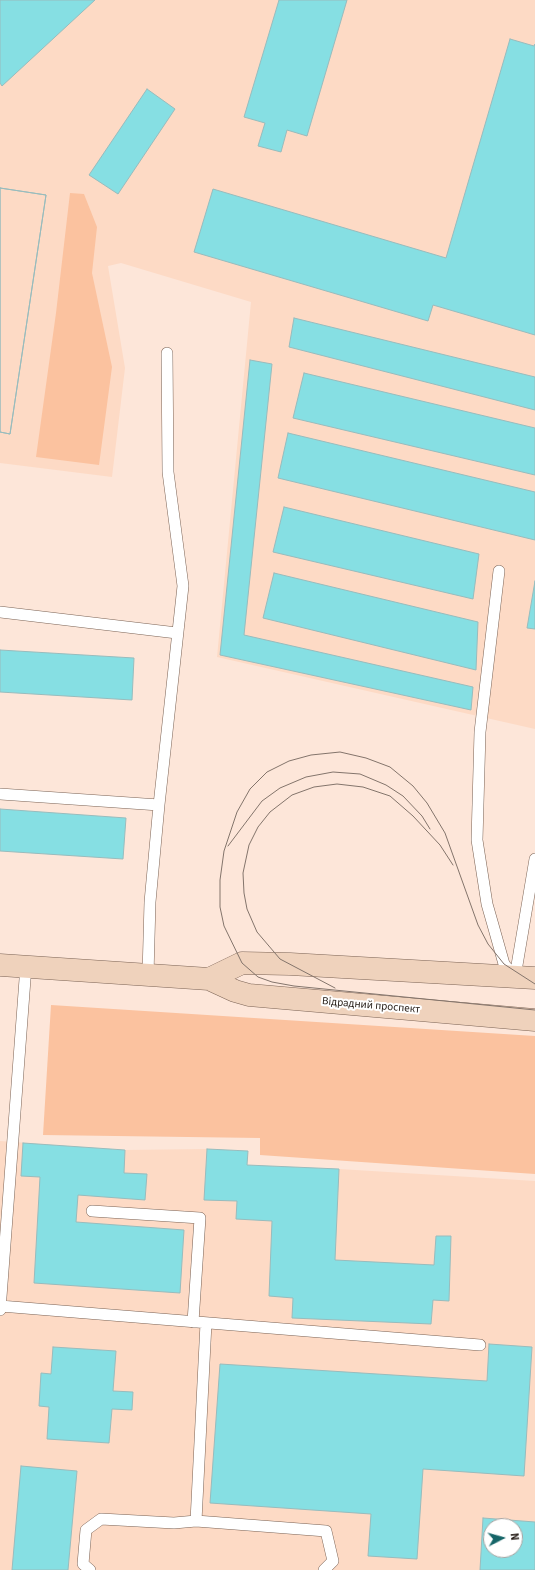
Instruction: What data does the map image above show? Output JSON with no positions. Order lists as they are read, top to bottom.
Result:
{
  "streets": {
    "main road": ["Відрадний проспект"]
  },
  "north": "right"
}
